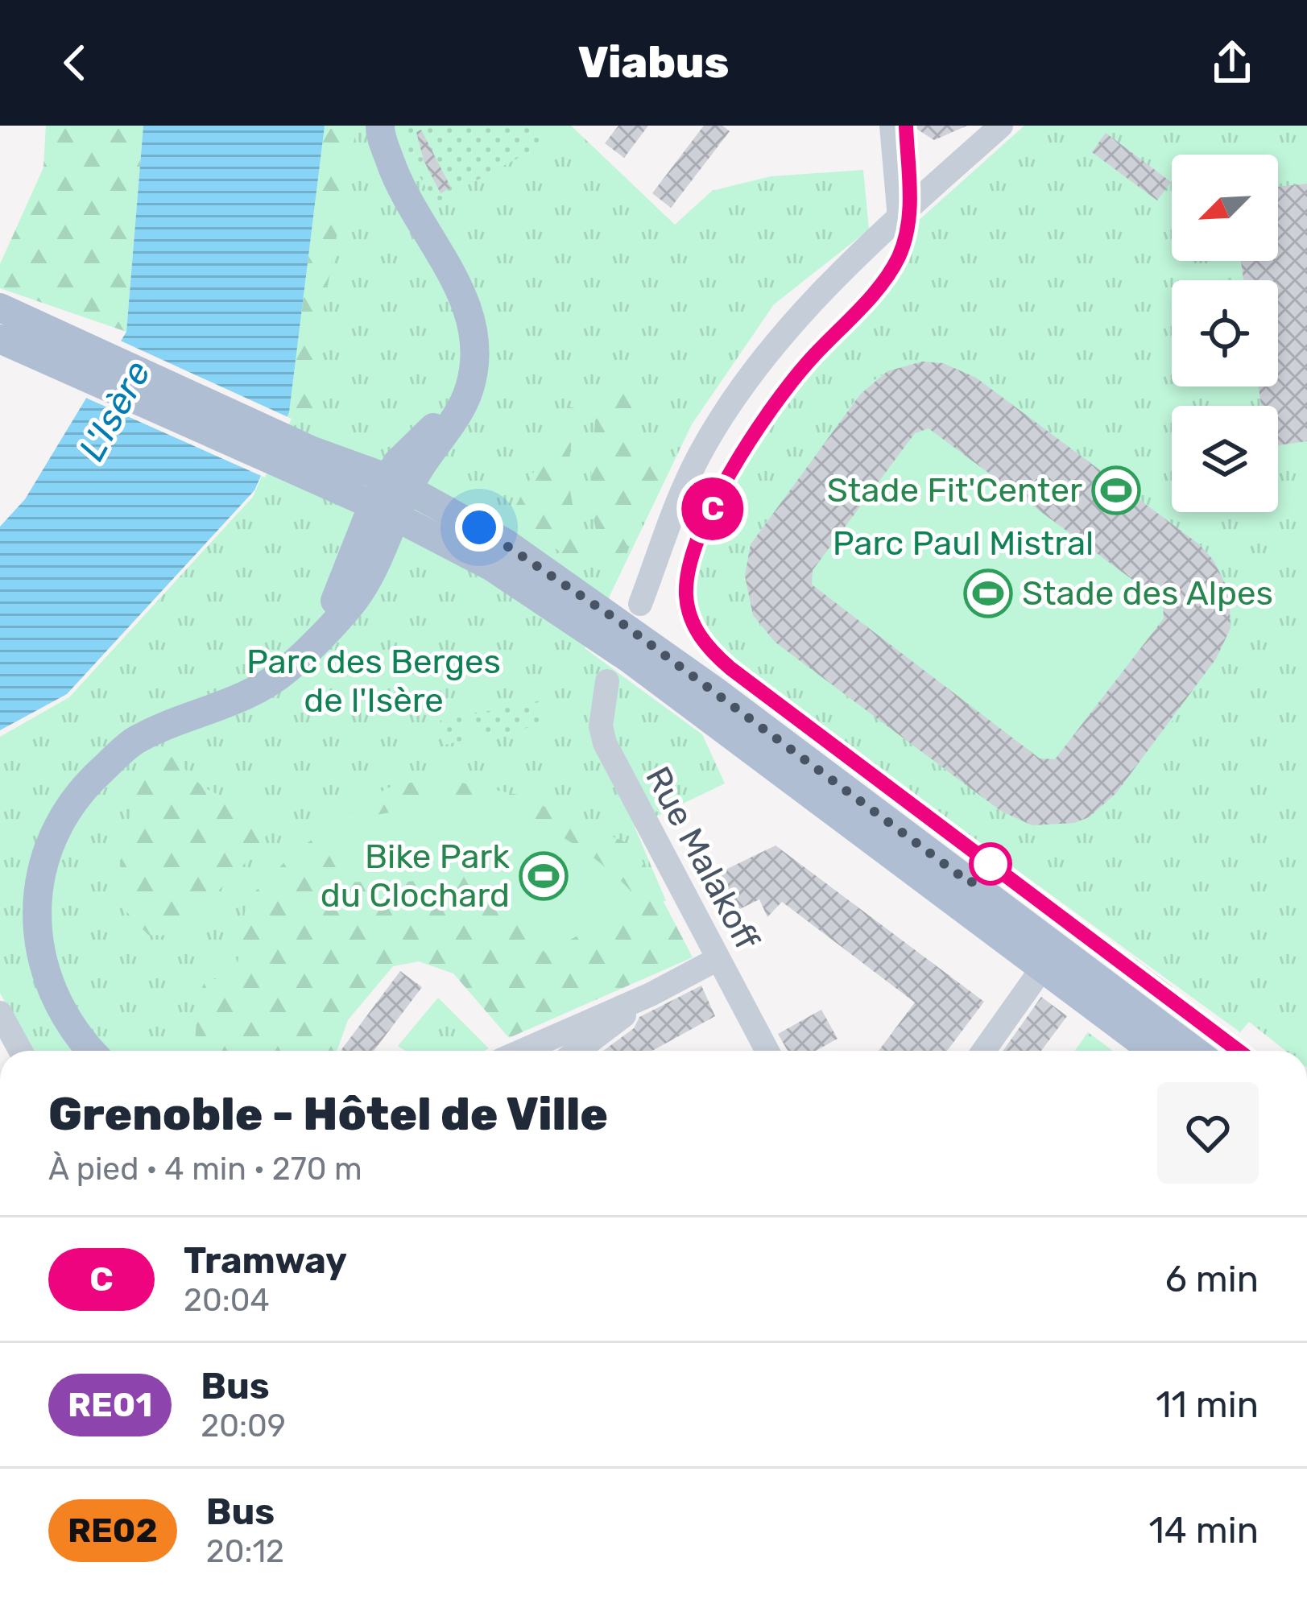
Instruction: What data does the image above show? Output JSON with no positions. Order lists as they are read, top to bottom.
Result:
{
  "streets": {
    "street": ["Rue Malakoff"]
  },
  "water": ["L'Isère"],
  "parks": ["Parc Paul Mistral", "Parc des Berges de l'Isère"],
  "places": {
    "sports": ["Stade Fit'Center", "Stade des Alpes", "Bike Park du Clochard"]
  },
  "lines": ["tram line C"],
  "north": "bottom left",
  "page": {
    "header": "Viabus",
    "on_map": "C",
    "heading": ["Grenoble - Hôtel de Ville", "À pied · 4 min · 270 m"],
    "list": [
      {
        "mark": "C",
        "name": "Tramway",
        "note": "20:04",
        "value": "6 min"
      },
      {
        "mark": "RE01",
        "name": "Bus",
        "note": "20:09",
        "value": "11 min"
      },
      {
        "mark": "RE02",
        "name": "Bus",
        "note": "20:12",
        "value": "14 min"
      }
    ]
  }
}
